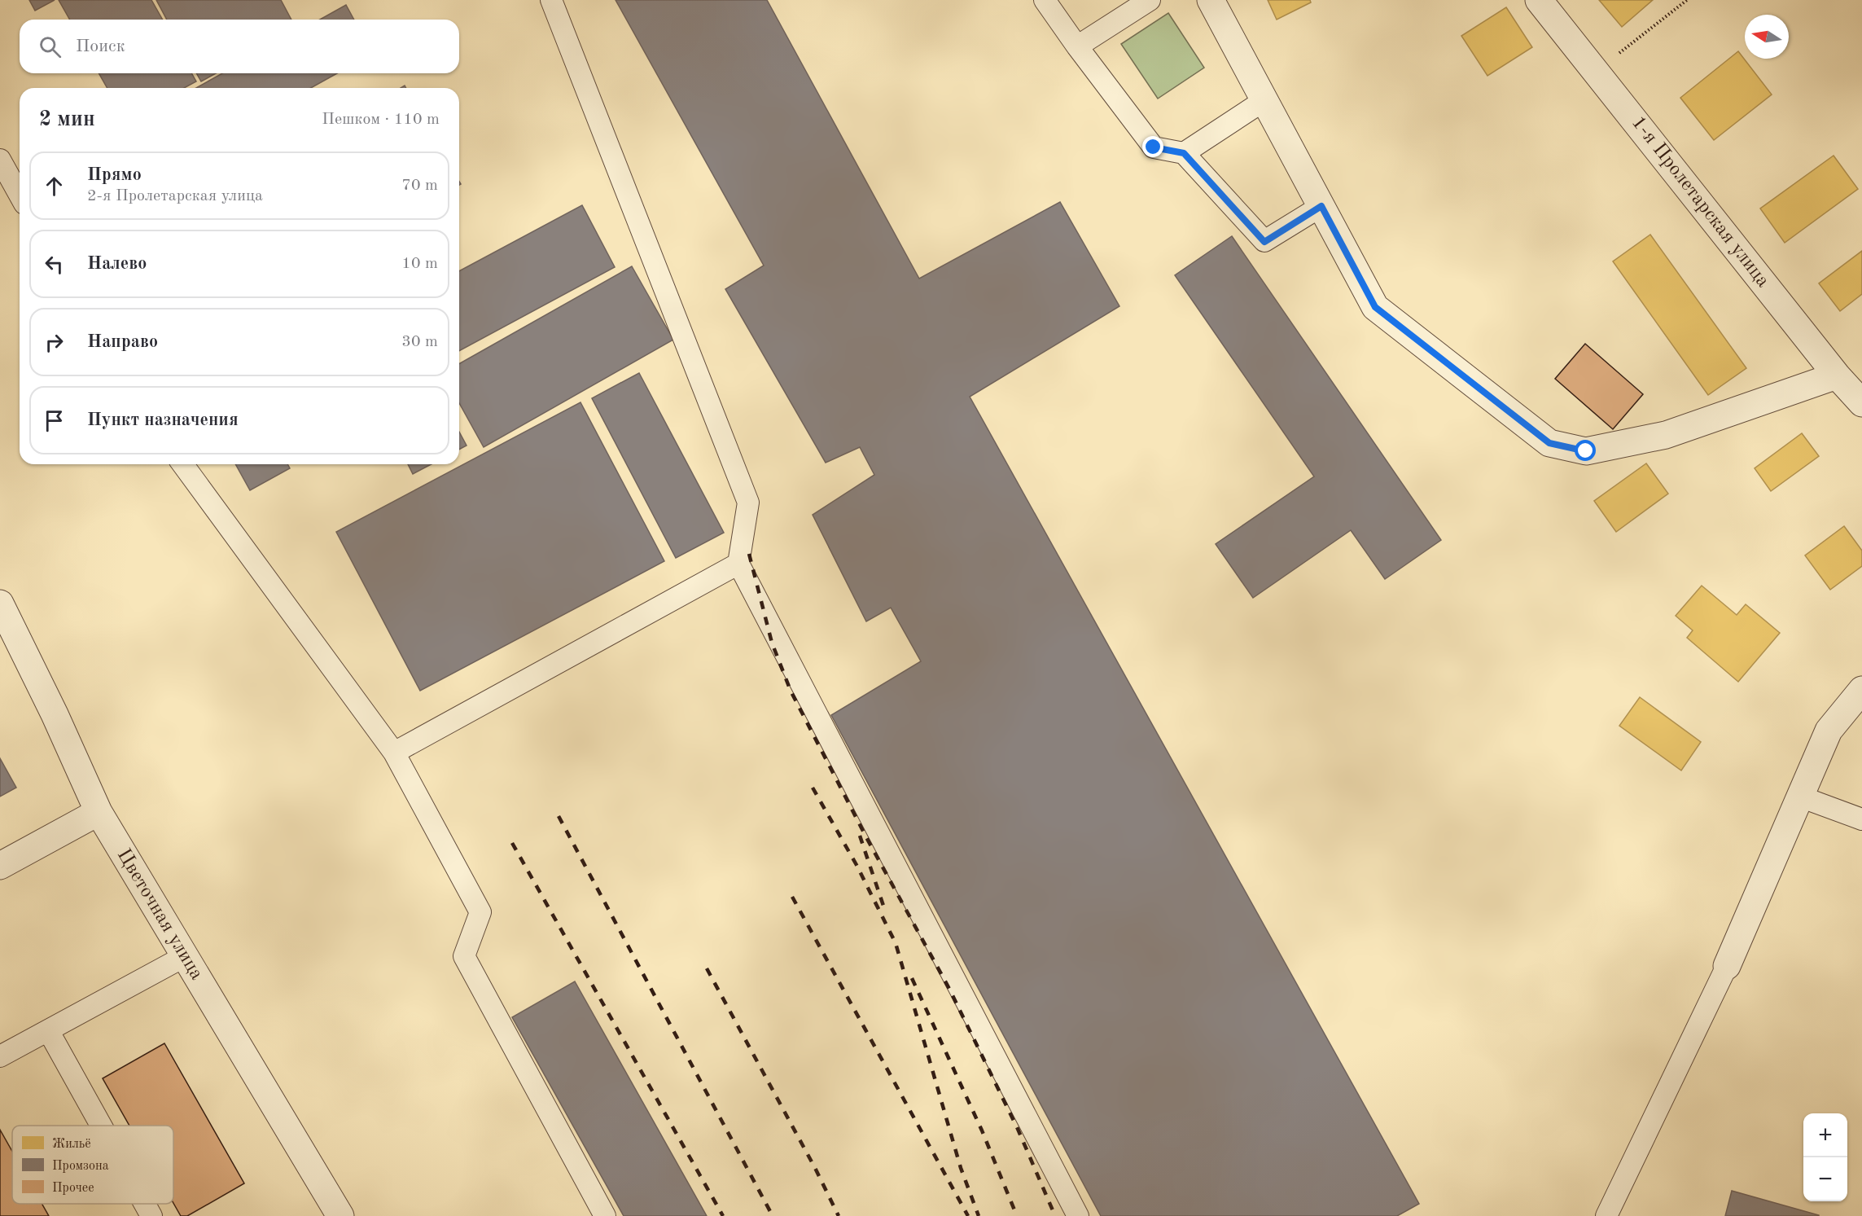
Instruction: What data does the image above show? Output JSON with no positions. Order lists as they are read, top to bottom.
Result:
{
  "streets": {
    "street": ["1-я Пролетарская улица", "Цветочная улица"]
  },
  "legend": ["Жильё", "Промзона", "Прочее"],
  "north": "left",
  "page": {
    "search": "Поиск",
    "heading": ["2 мин", "Пешком · 110 m"],
    "list": [
      ["Прямо", "2-я Пролетарская улица", "70 m"],
      ["Налево", "10 m"],
      ["Направо", "30 m"],
      "Пункт назначения"
    ],
    "map_buttons": ["+", "−"]
  }
}
